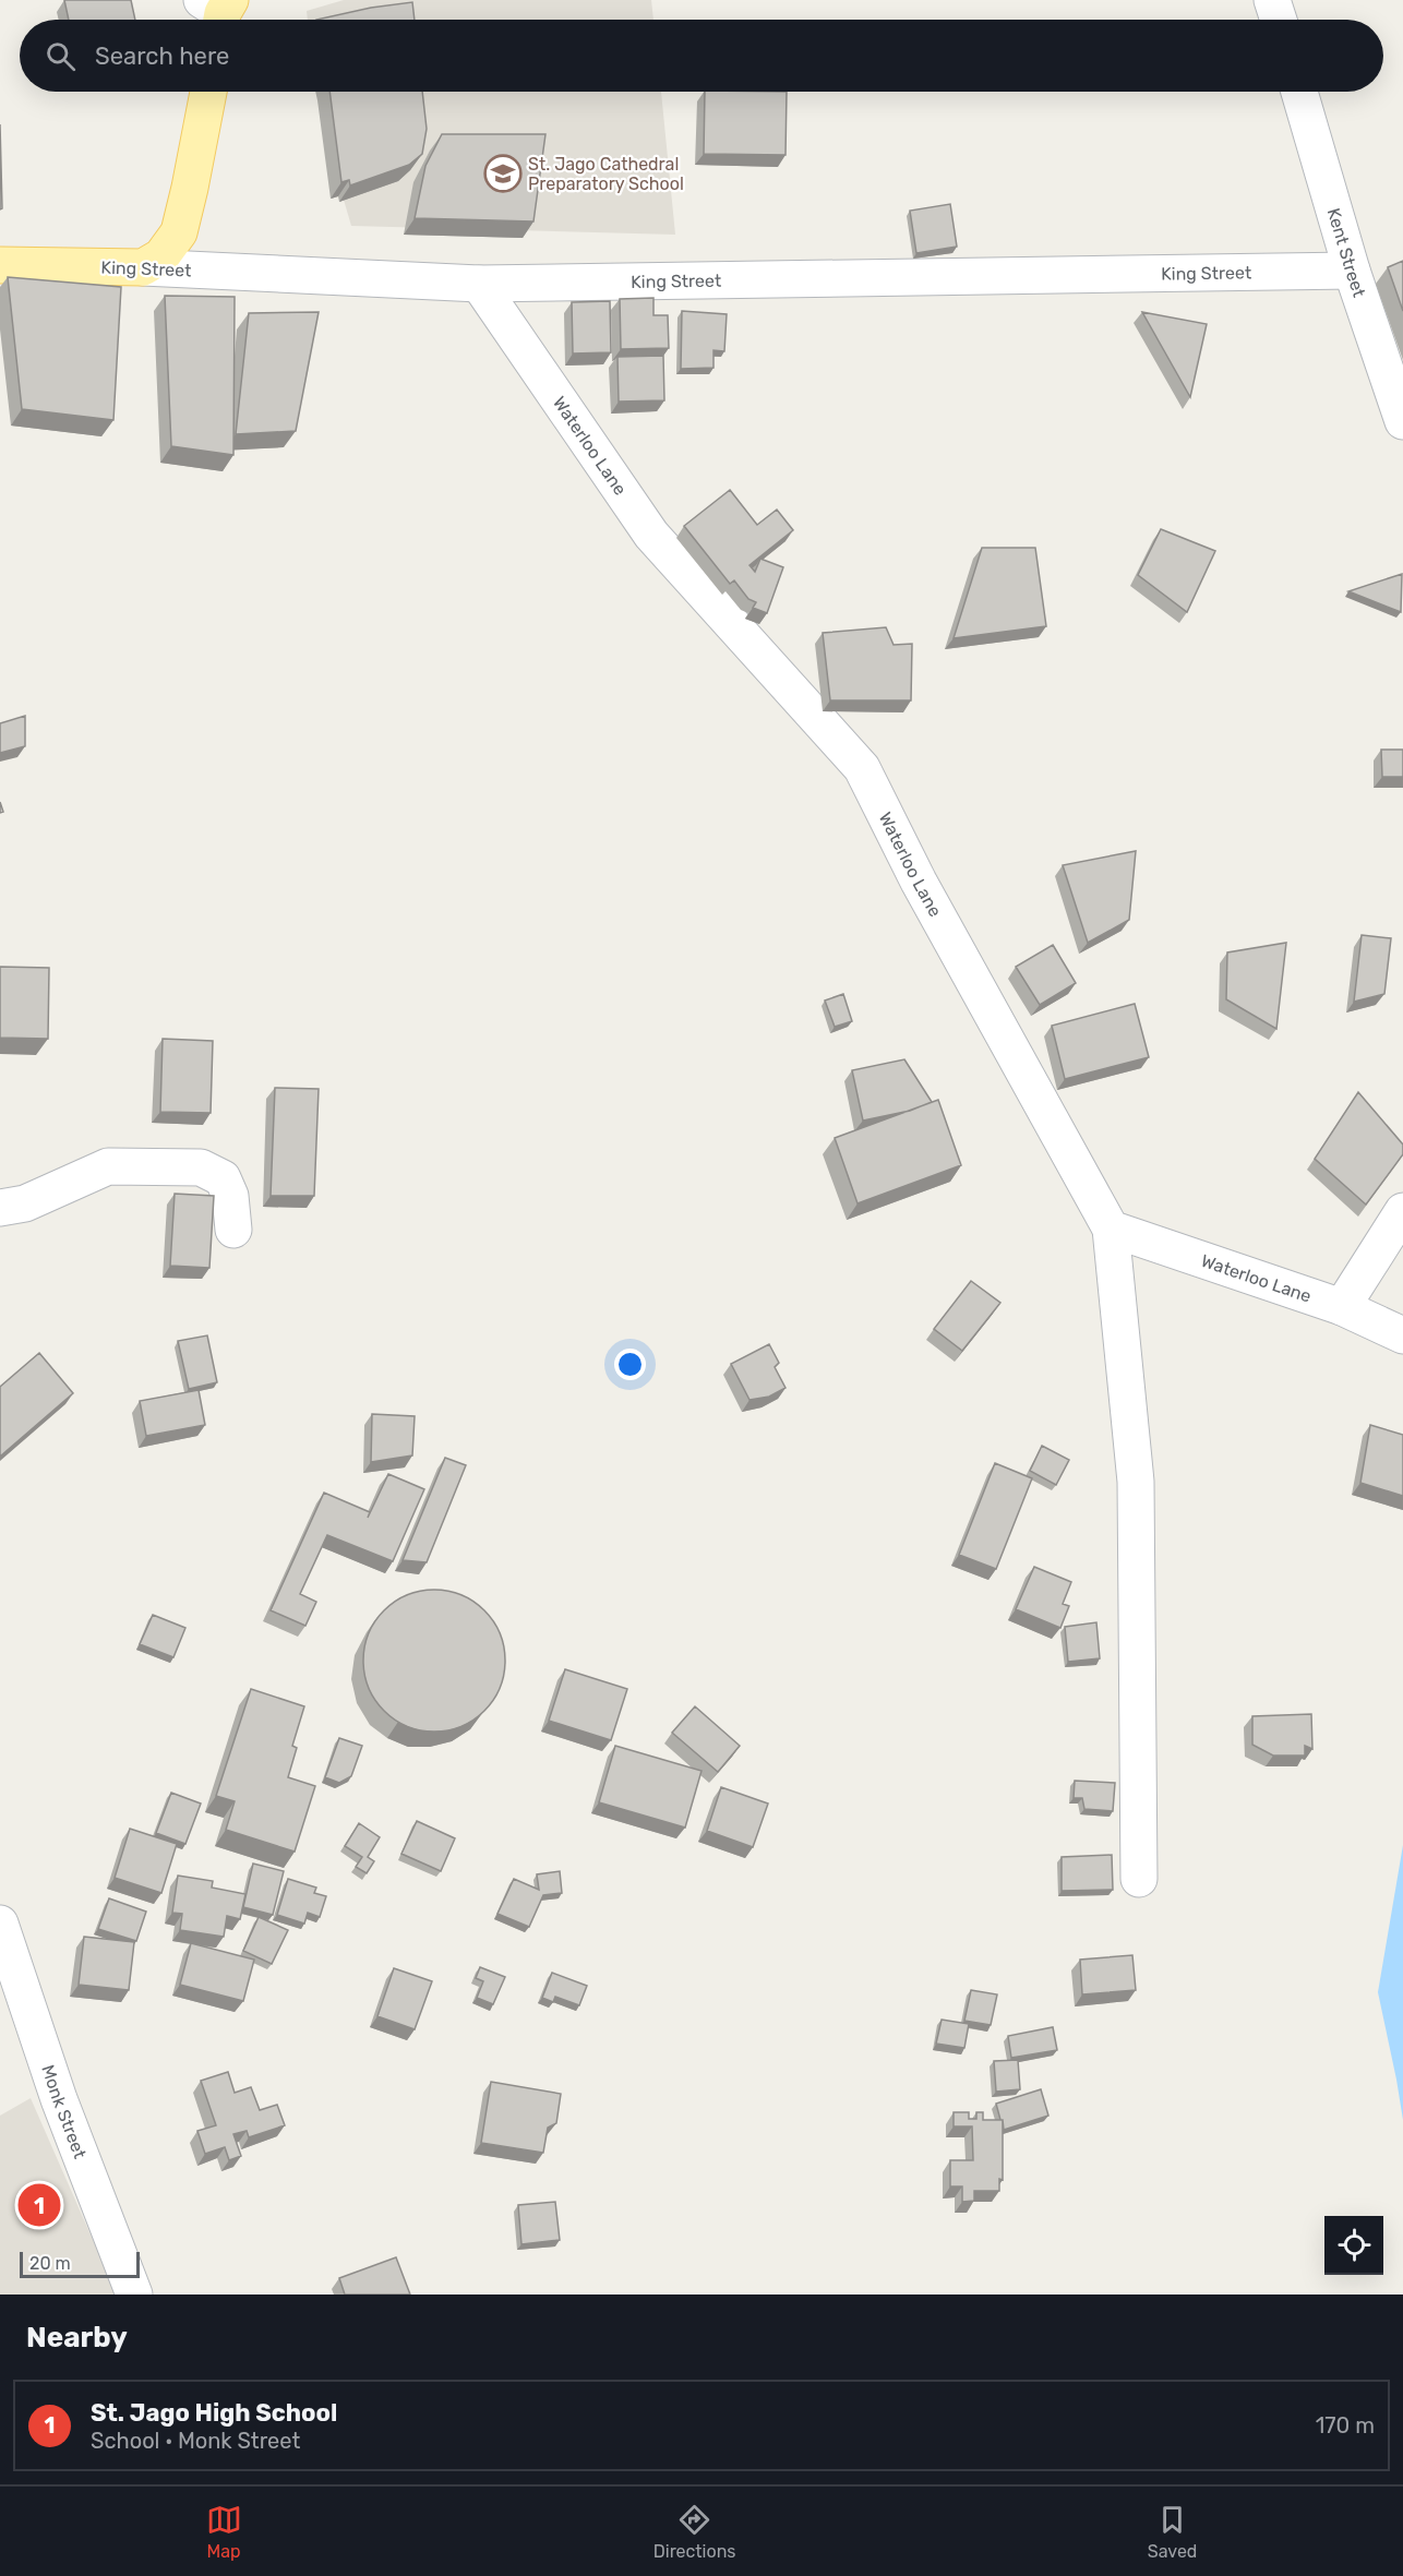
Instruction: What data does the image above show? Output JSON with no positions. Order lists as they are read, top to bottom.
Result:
{
  "streets": {
    "main road": ["King Street"],
    "street": ["Kent Street", "Waterloo Lane", "Monk Street"]
  },
  "crossings": [
    ["Kent Street", "King Street"],
    ["King Street", "Waterloo Lane"]
  ],
  "places": {
    "school or university": ["St. Jago Cathedral Preparatory School"]
  },
  "scale_bar": "20 m",
  "page": {
    "search": "Search here",
    "pins": "1",
    "scale": "20 m",
    "heading": "Nearby",
    "list": [
      {
        "mark": "1",
        "name": "St. Jago High School",
        "note": "School · Monk Street",
        "value": "170 m"
      }
    ],
    "nav": ["Map", "Directions", "Saved"]
  }
}
